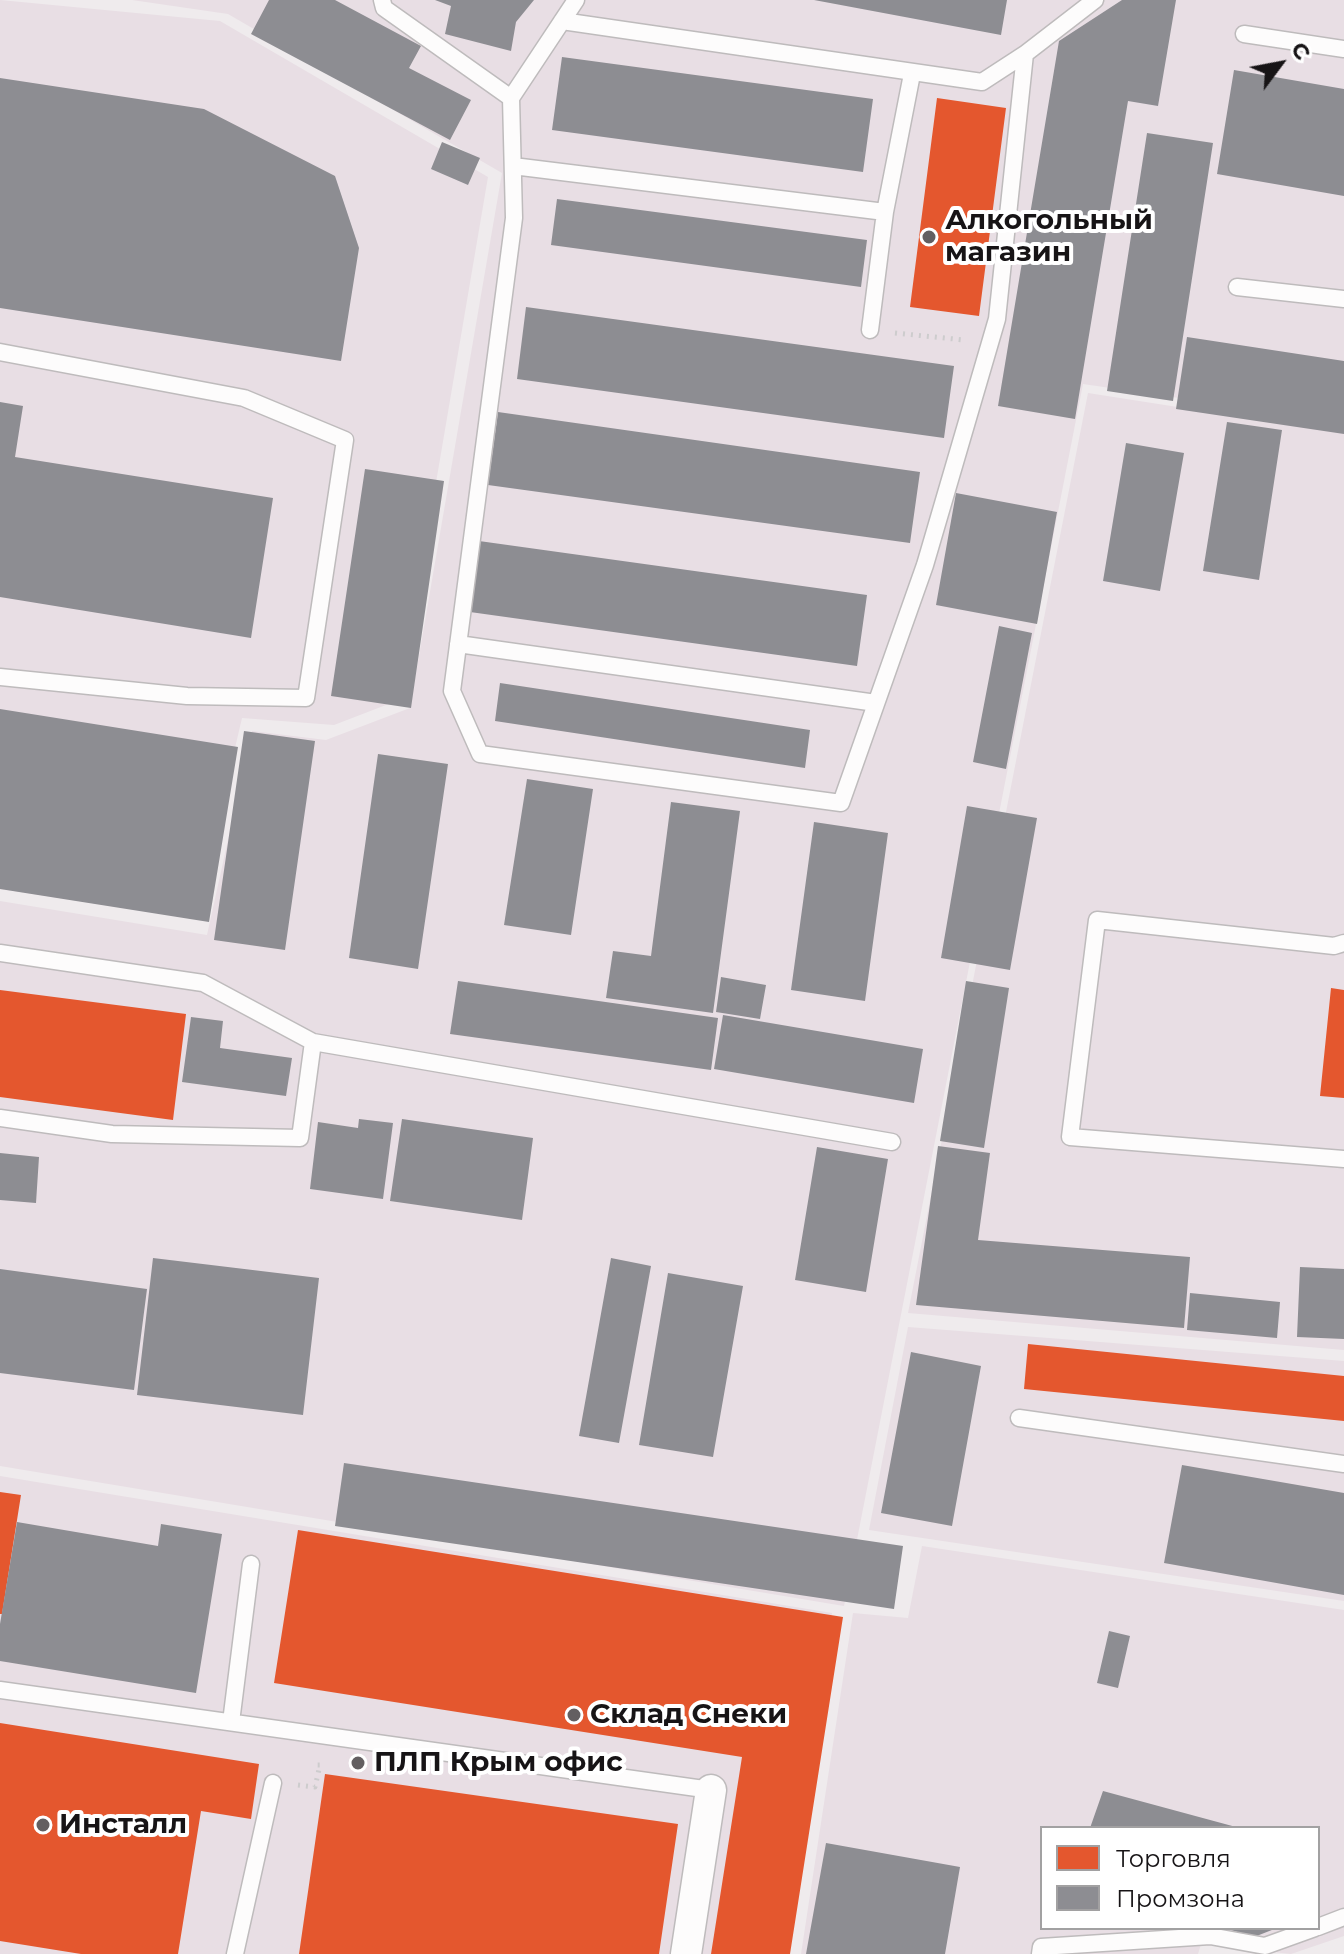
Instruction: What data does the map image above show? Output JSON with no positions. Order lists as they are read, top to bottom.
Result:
{
  "places": [
    "Алкогольный магазин",
    "Склад Снеки",
    "ПЛП Крым офис",
    "Инсталл"
  ],
  "legend": ["Торговля", "Промзона"],
  "north": "top right"
}
